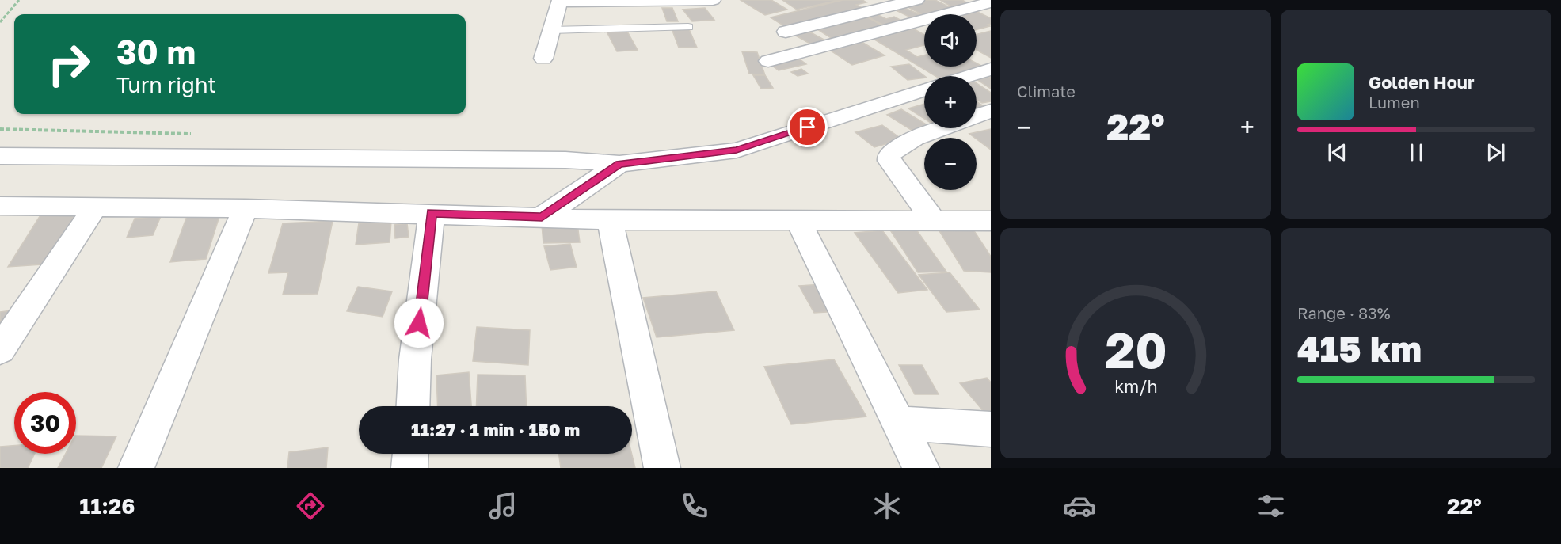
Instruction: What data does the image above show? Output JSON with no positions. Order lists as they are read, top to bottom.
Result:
{
  "page": {
    "tile": [
      "Climate",
      ["Range · 83%", "415 km"]
    ],
    "map_buttons": ["+", "−"],
    "turn": ["30 m", "Turn right"],
    "song": ["Golden Hour", "Lumen"],
    "heat": ["−", "22°", "+"],
    "limit": "30",
    "trip": "11:27 · 1 min · 150 m",
    "tabs": ["11:26", "22°"],
    "gauge": ["20", "km/h"]
  }
}
